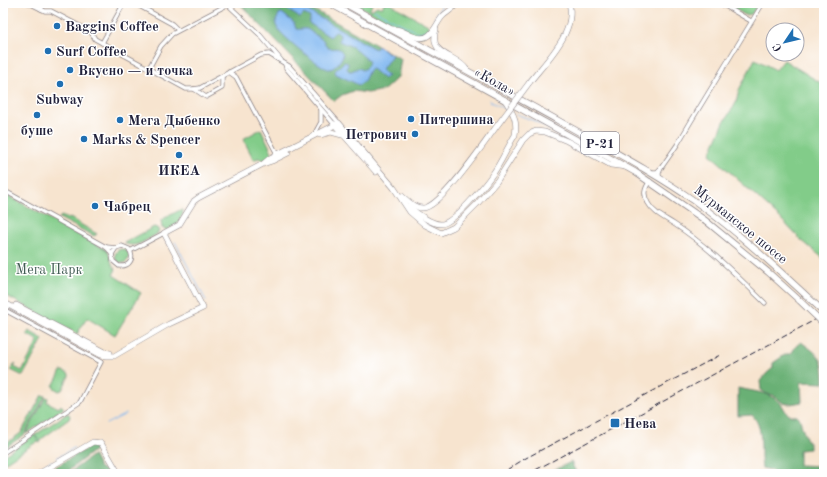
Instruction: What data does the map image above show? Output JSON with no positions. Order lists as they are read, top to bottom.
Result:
{
  "streets": {
    "main road": ["«Кола»", "Р-21", "Мурманское шоссе"]
  },
  "crossings": [
    ["«Кола»", "Мурманское шоссе"]
  ],
  "parks": ["Мега Парк"],
  "places": {
    "other": [
      "Baggins Coffee",
      "Surf Coffee",
      "Вкусно — и точка",
      "Subway",
      "буше",
      "Питершина",
      "Мега Дыбенко",
      "Петрович",
      "Marks & Spencer",
      "ИКЕА",
      "Чабрец"
    ],
    "transit": ["Нева"]
  },
  "north": "bottom left"
}
